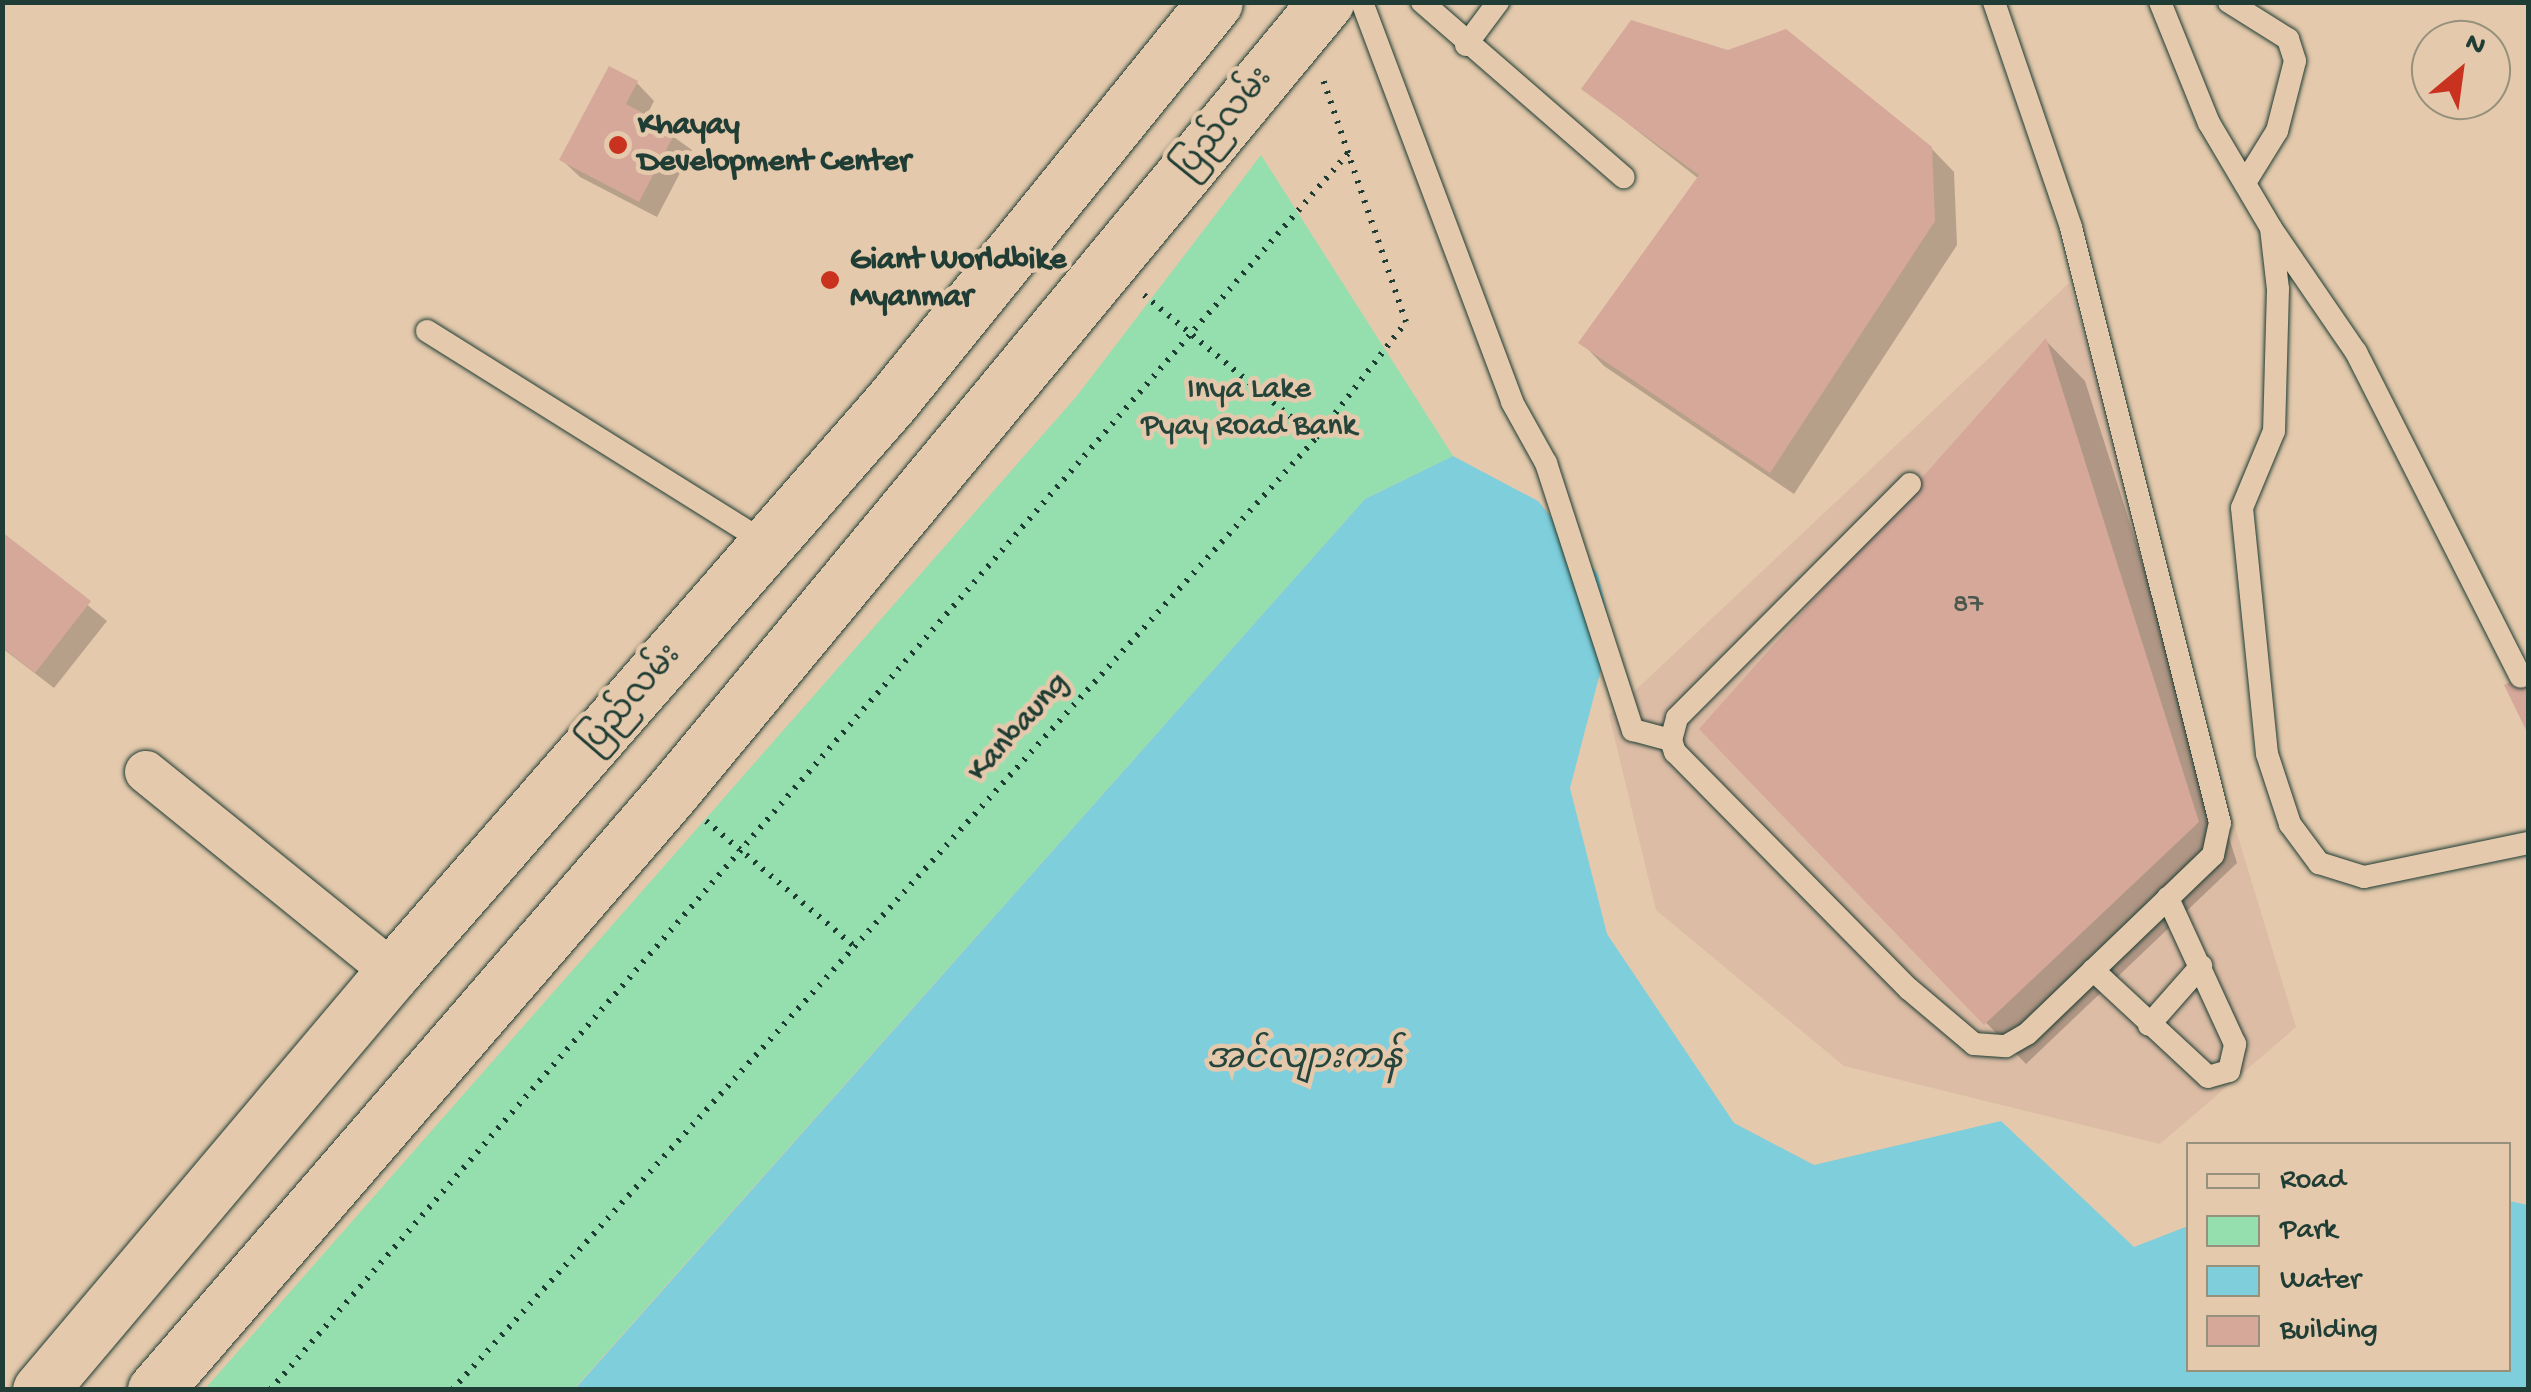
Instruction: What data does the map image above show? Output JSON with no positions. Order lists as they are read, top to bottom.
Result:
{
  "streets": {
    "highway": ["ပြည်လမ်း"],
    "path": ["Kanbaung"]
  },
  "crossings": [
    ["ပြည်လမ်း", "Kanbaung"]
  ],
  "water": ["အင်လျားကန်"],
  "parks": ["Inya Lake Pyay Road Bank"],
  "places": ["Khayay Development Center", "Giant Worldbike Myanmar"],
  "house_numbers": ["87"],
  "legend": [
    "Road",
    "Park",
    "Water",
    "Building"
  ],
  "north": "top right"
}
